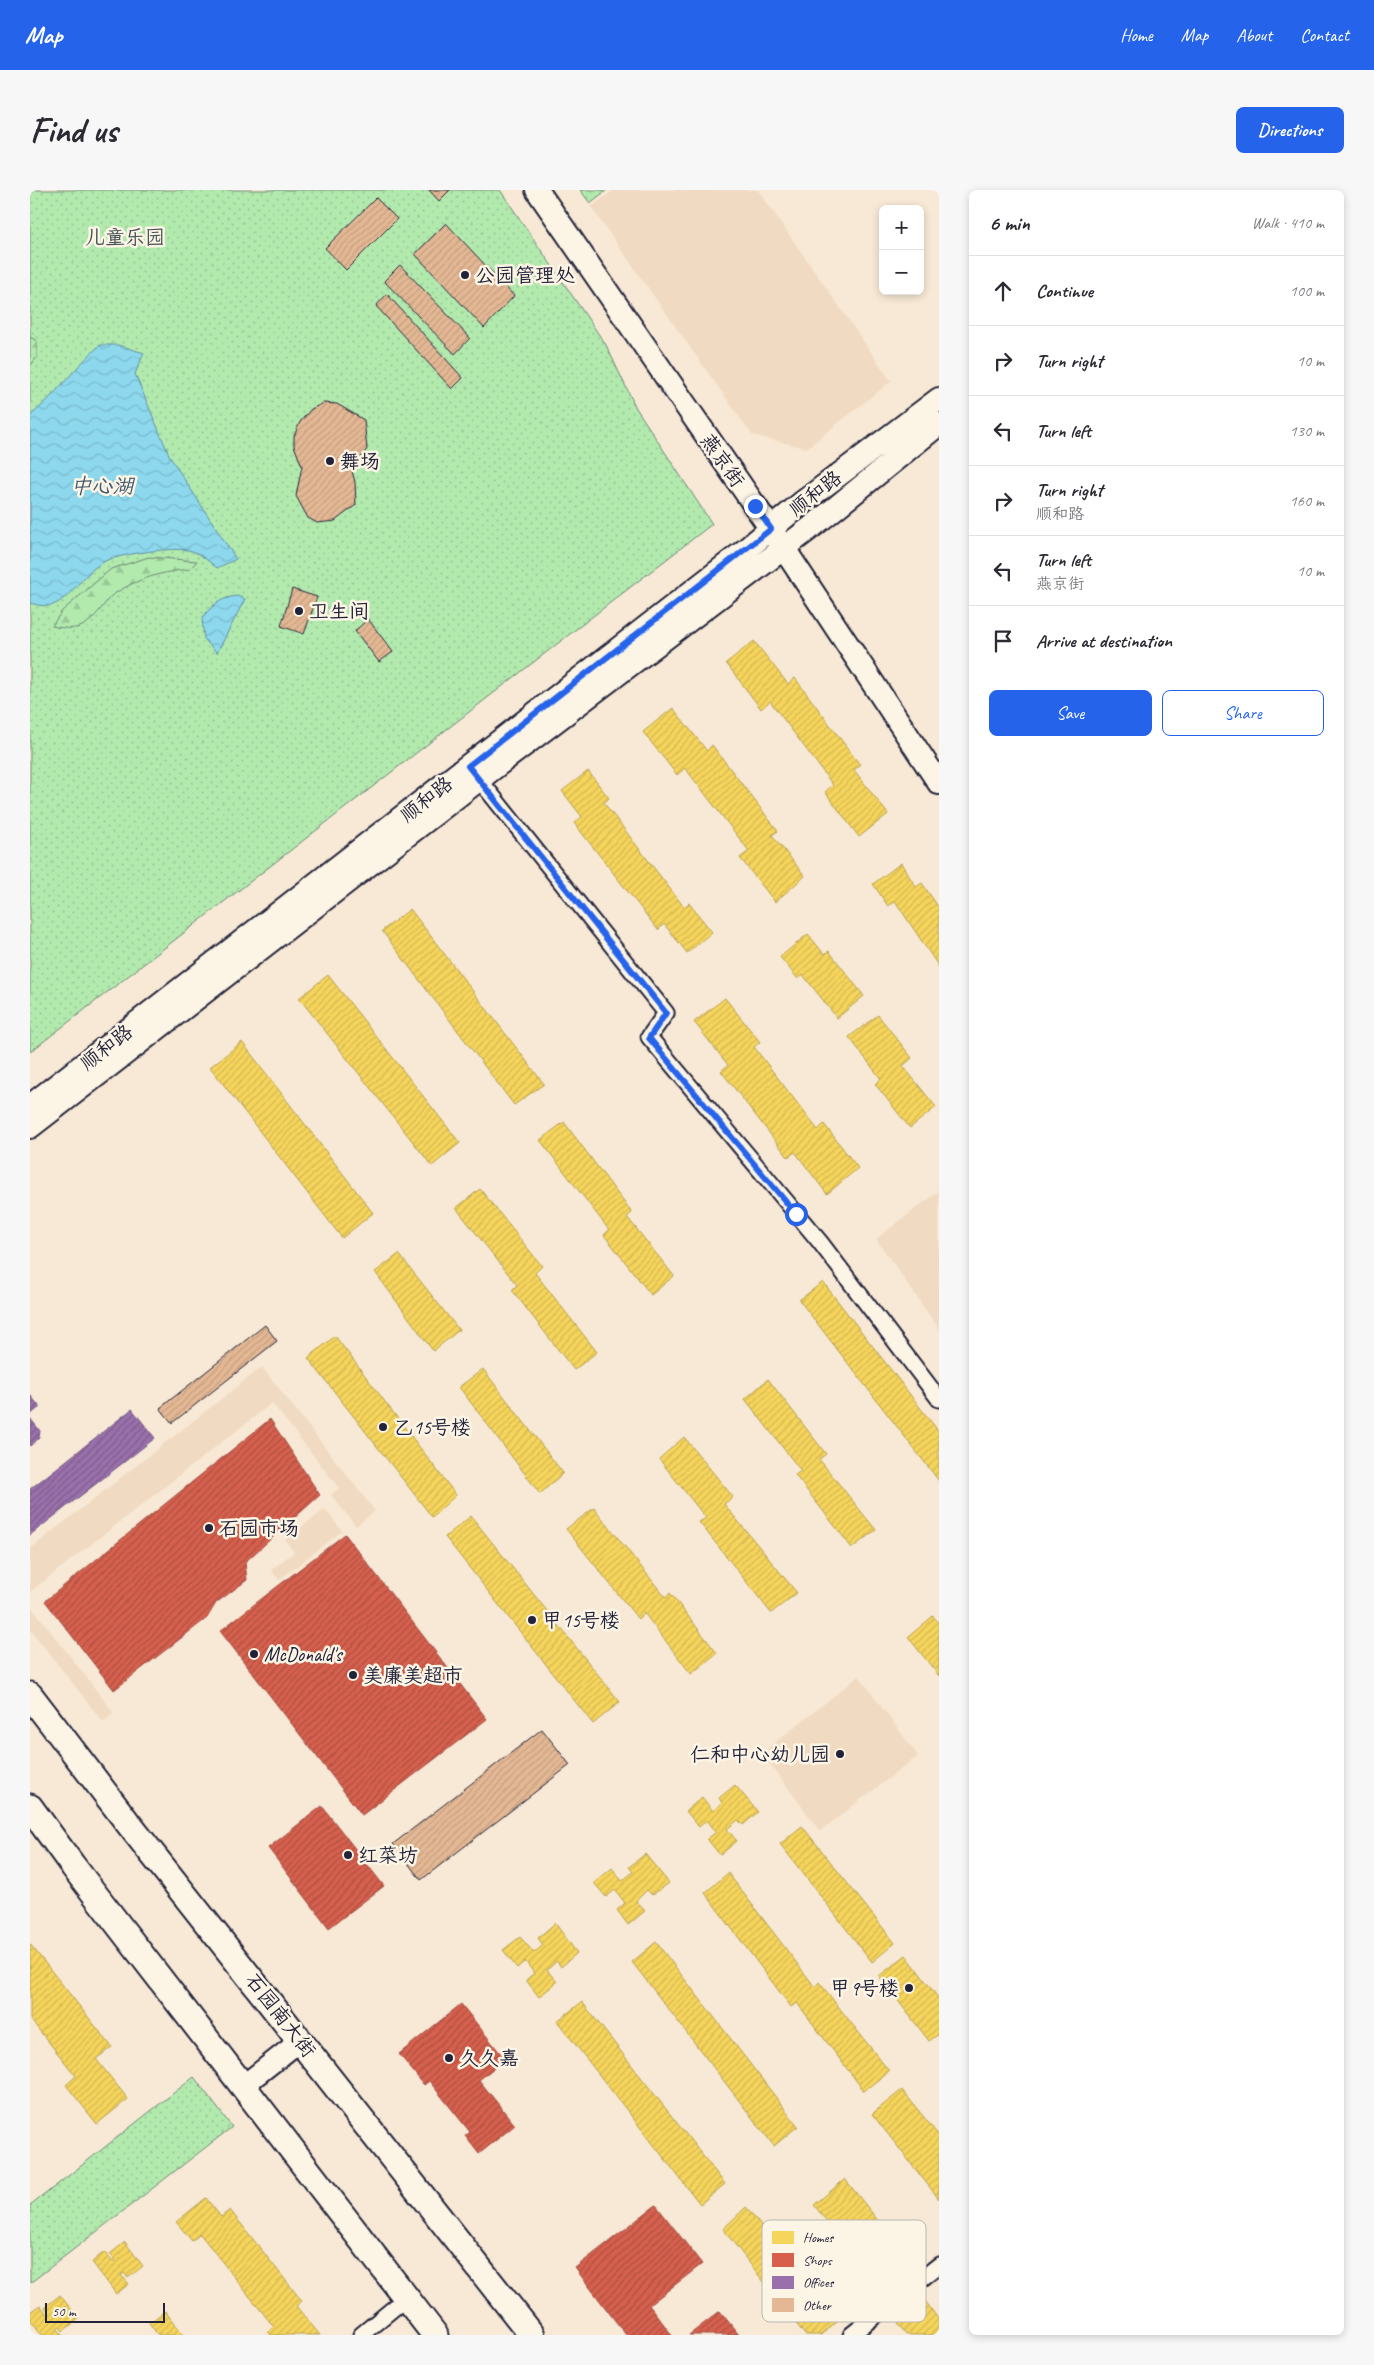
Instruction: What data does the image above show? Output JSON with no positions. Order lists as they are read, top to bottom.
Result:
{
  "streets": {
    "main road": ["燕京街", "顺和路", "石园南大街"]
  },
  "crossings": [
    ["燕京街", "顺和路"]
  ],
  "water": ["中心湖"],
  "parks": ["儿童乐园"],
  "places": [
    "公园管理处",
    "舞场",
    "卫生间",
    "乙15号楼",
    "石园市场",
    "甲15号楼",
    "McDonald's",
    "美廉美超市",
    "仁和中心幼儿园",
    "红菜坊",
    "甲9号楼",
    "久久嘉"
  ],
  "legend": [
    "Homes",
    "Shops",
    "Offices",
    "Other"
  ],
  "scale_bar": "50 m",
  "page": {
    "header": "Map",
    "nav": [
      "Home",
      "Map",
      "About",
      "Contact"
    ],
    "buttons": [
      "Directions",
      ["Save", "Share"]
    ],
    "title": "Find us",
    "heading": ["6 min", "Walk · 410 m"],
    "map_buttons": ["+", "−"],
    "list": [
      ["Continue", "100 m"],
      ["Turn right", "10 m"],
      ["Turn left", "130 m"],
      ["Turn right", "顺和路", "160 m"],
      ["Turn left", "燕京街", "10 m"],
      "Arrive at destination"
    ],
    "scale": "50 m"
  }
}
